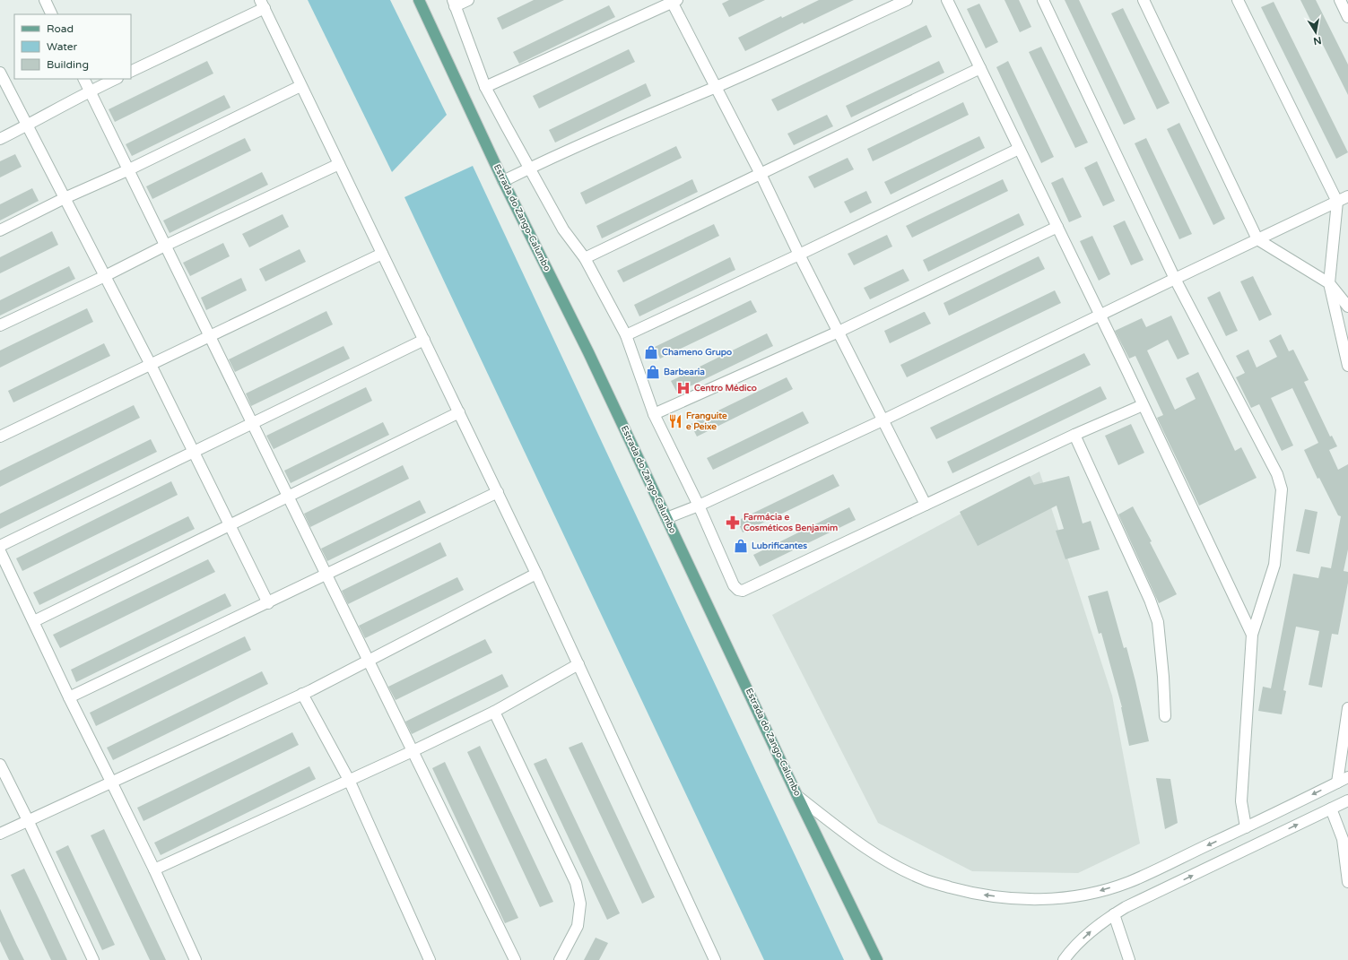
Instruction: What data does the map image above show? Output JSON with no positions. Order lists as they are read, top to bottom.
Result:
{
  "streets": {
    "main road": ["Estrada do Zango-Calumbo"]
  },
  "places": {
    "shop": ["Chameno Grupo", "Barbearia", "Lubrificantes"],
    "hospital": ["Centro Médico"],
    "restaurant": ["Franguite e Peixe"],
    "pharmacy": ["Farmácia e Cosméticos Benjamim"]
  },
  "legend": ["Road", "Water", "Building"],
  "north": "bottom"
}
